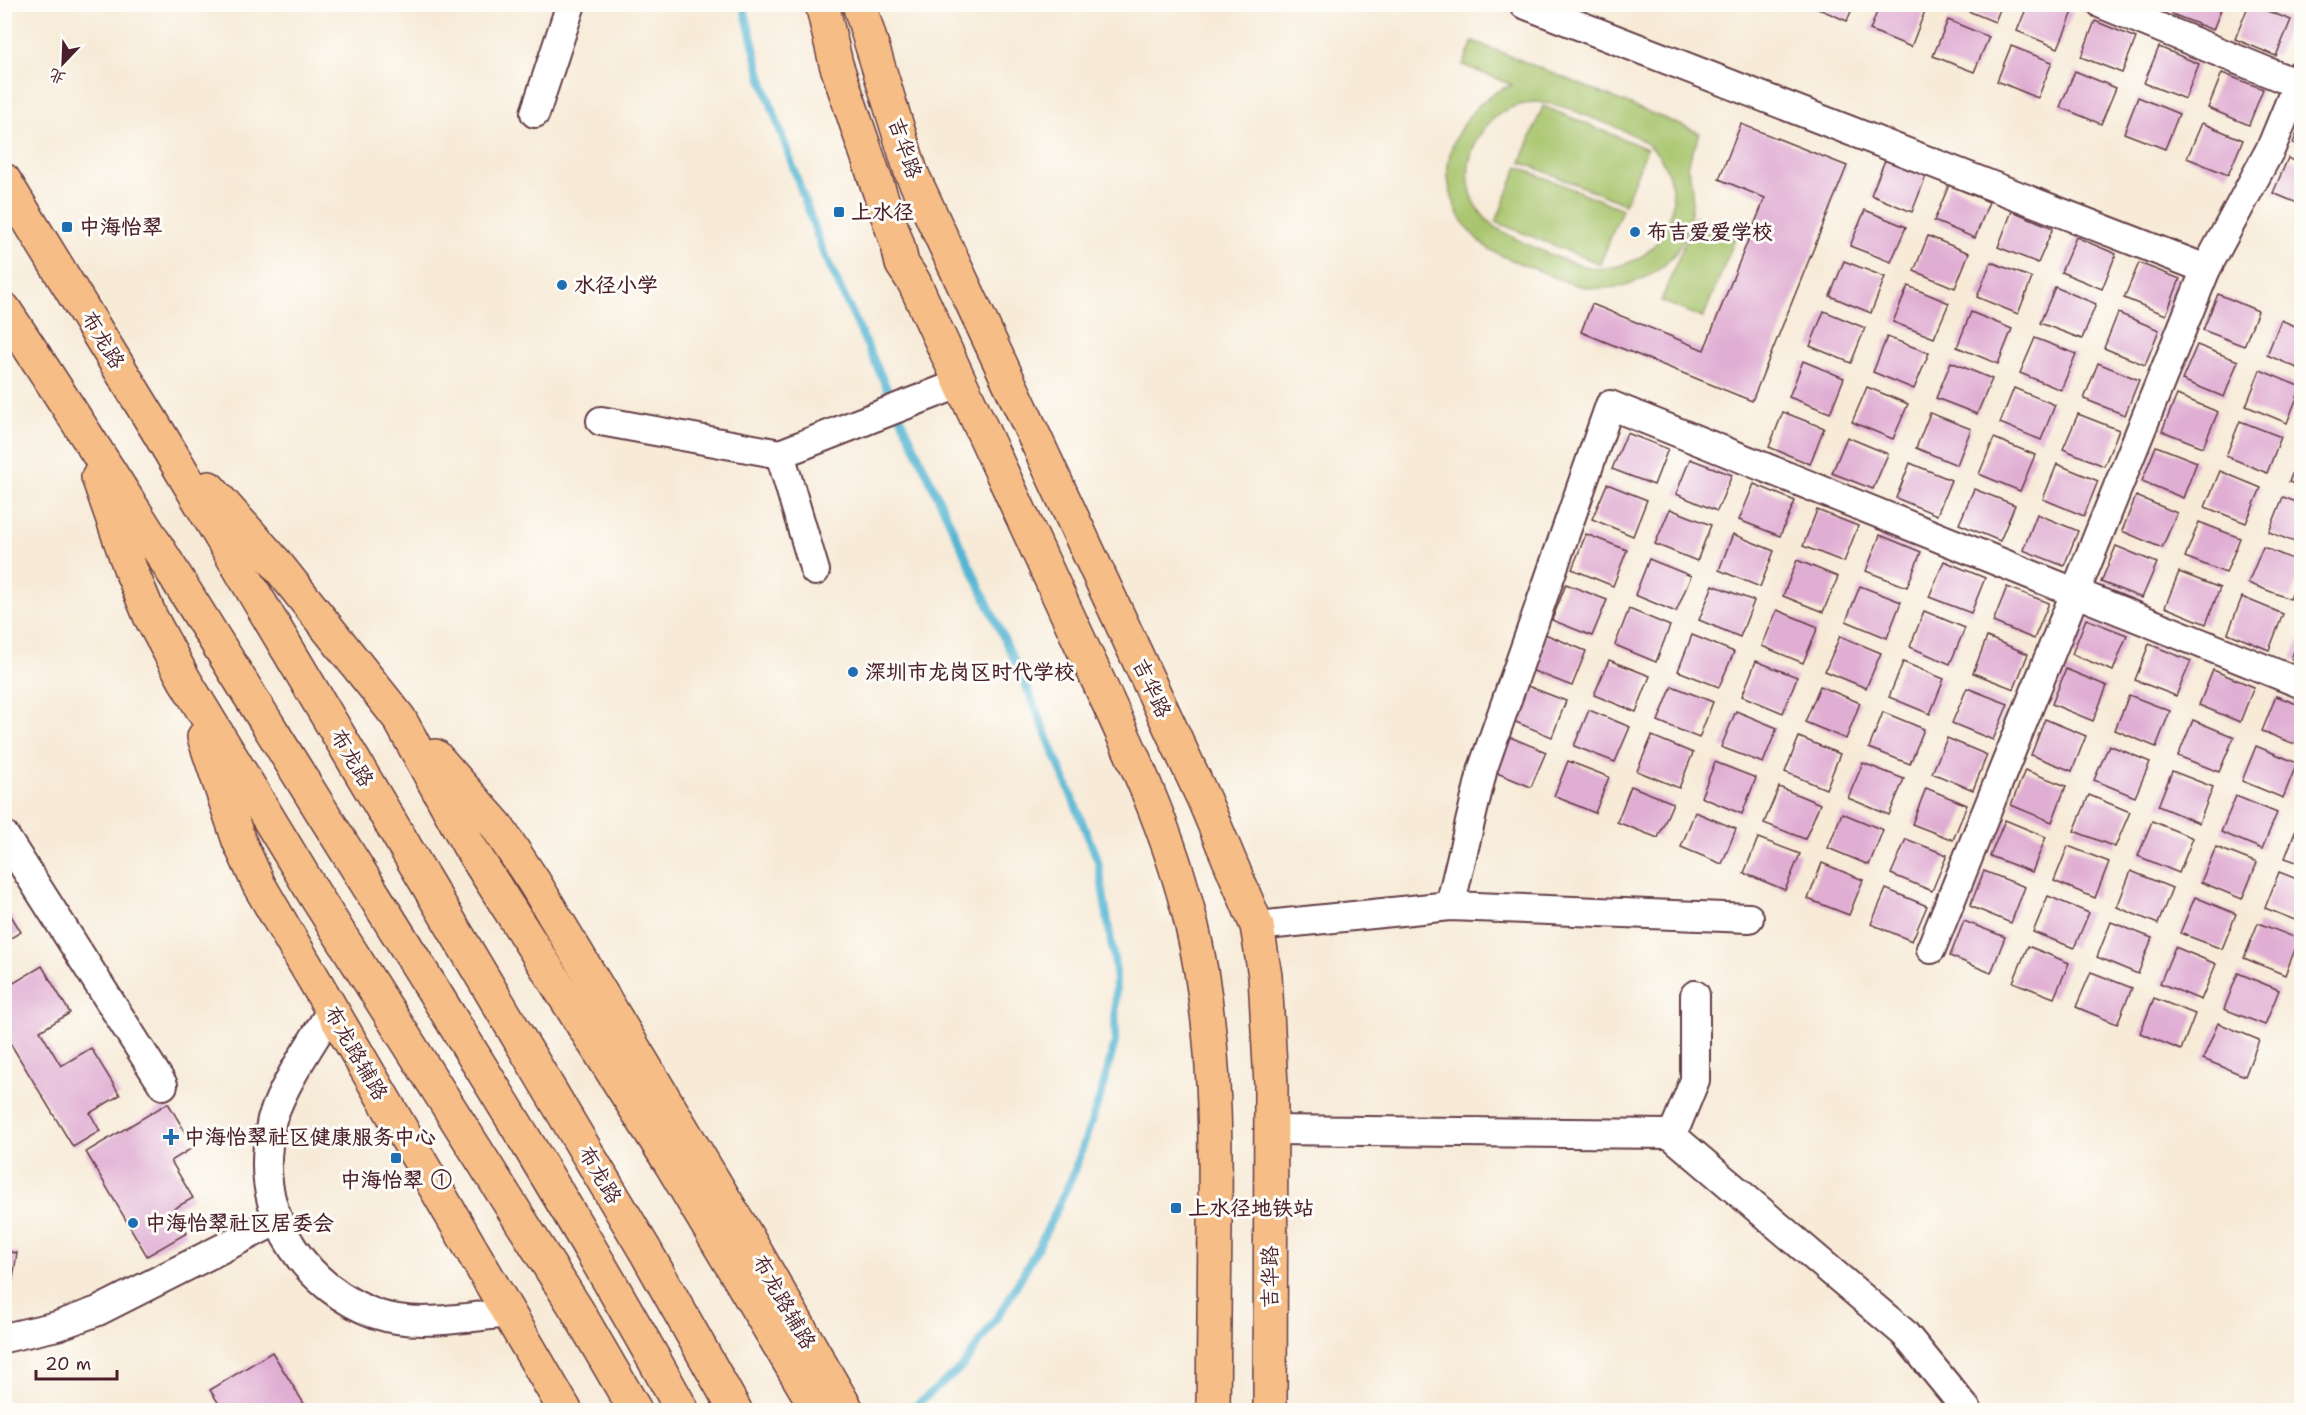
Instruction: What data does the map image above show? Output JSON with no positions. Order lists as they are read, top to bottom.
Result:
{
  "streets": {
    "main road": ["吉华路", "布龙路", "布龙路辅路"]
  },
  "places": {
    "transit": [
      "上水径",
      "中海怡翠",
      "中海怡翠 ①",
      "上水径地铁站"
    ],
    "other": [
      "布吉爱爱学校",
      "水径小学",
      "深圳市龙岗区时代学校",
      "中海怡翠社区居委会"
    ],
    "health": ["中海怡翠社区健康服务中心"]
  },
  "scale_bar": "20 m",
  "north": "bottom left"
}
